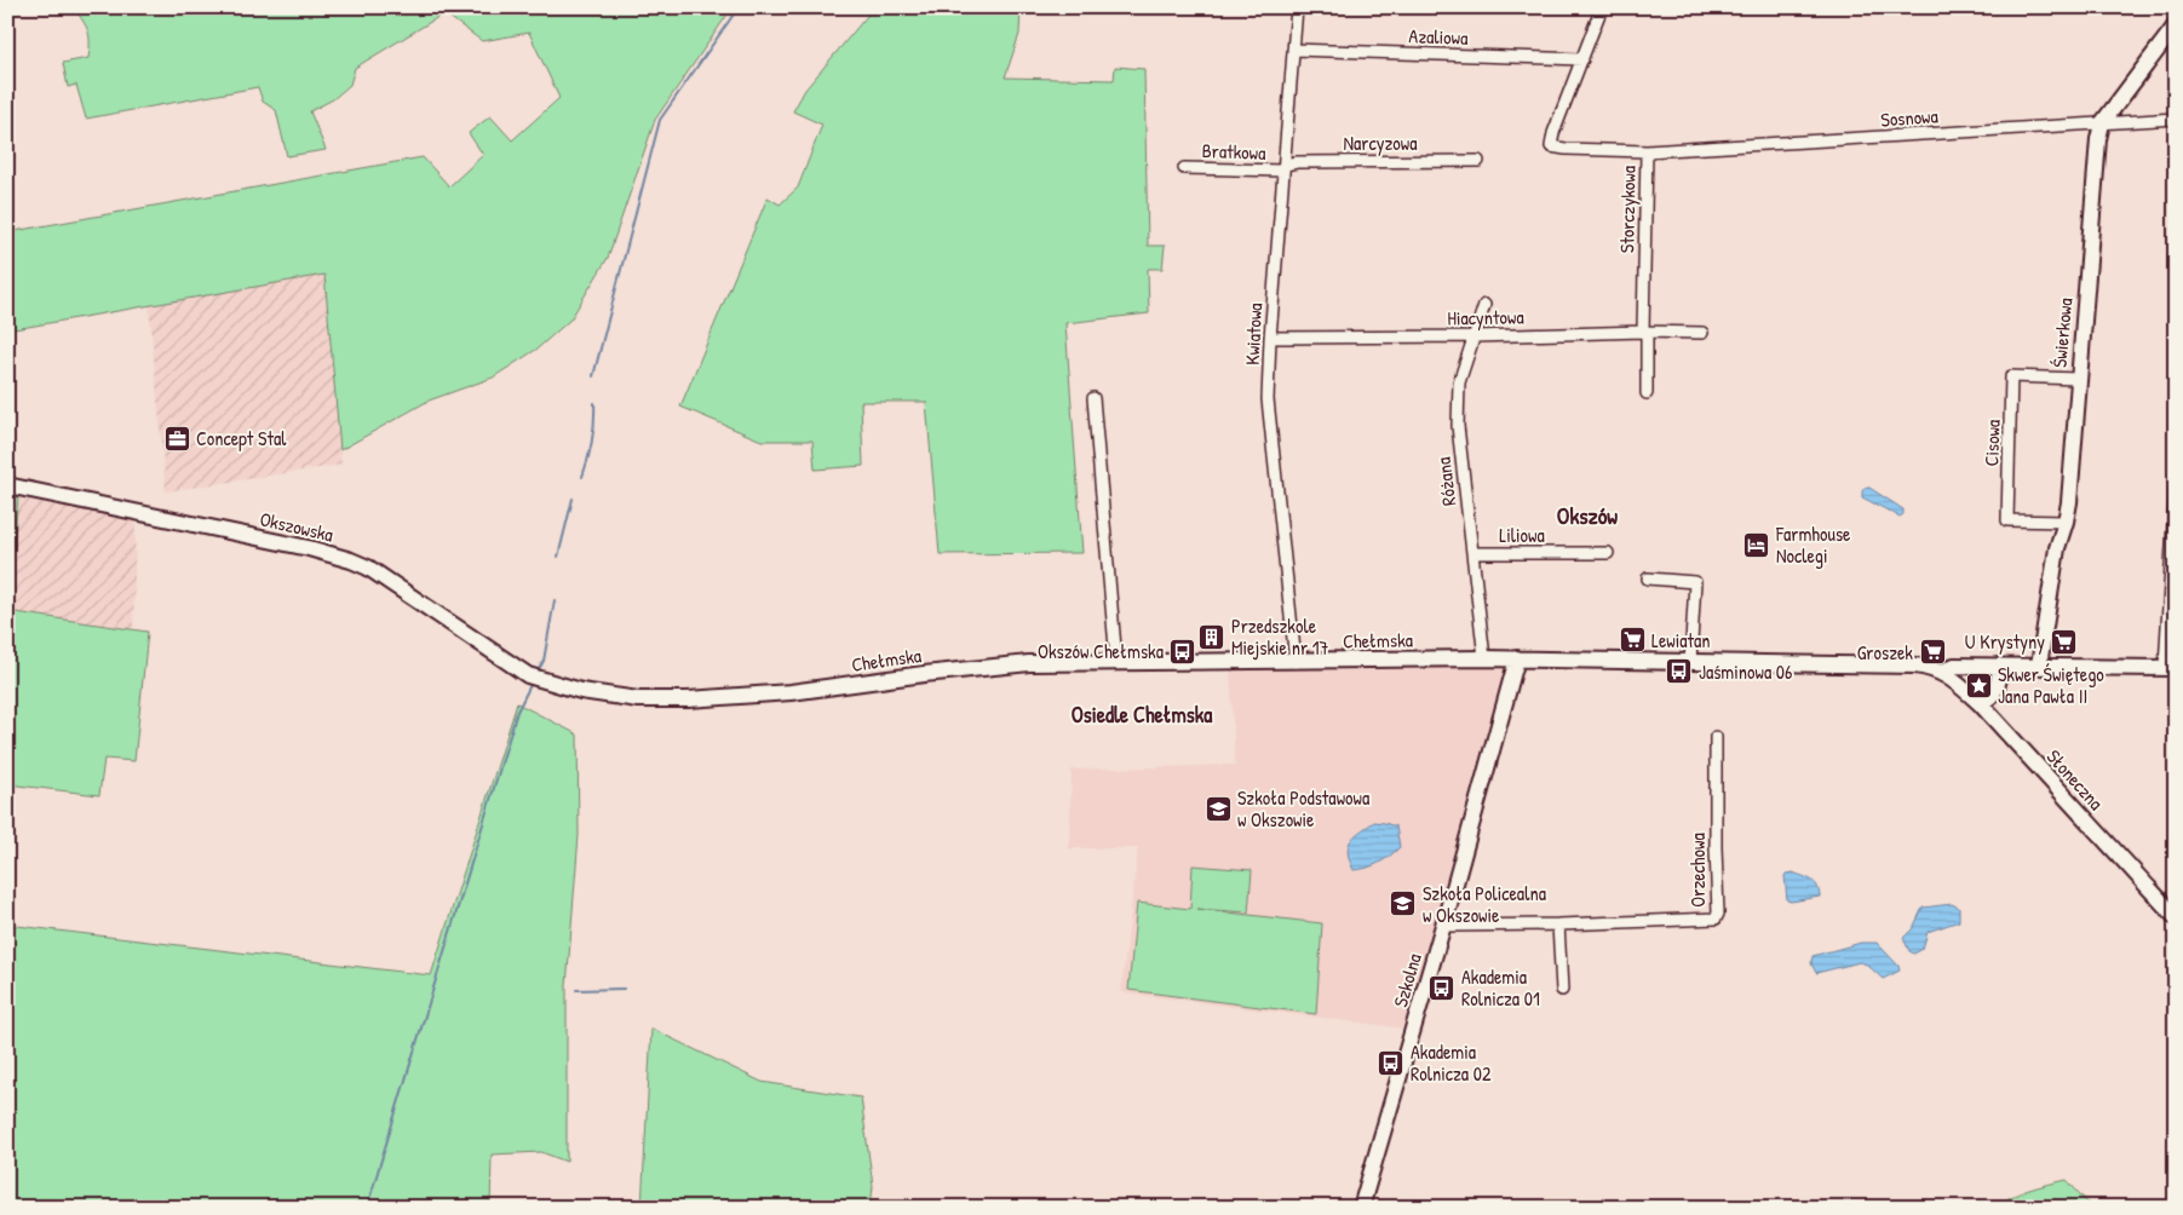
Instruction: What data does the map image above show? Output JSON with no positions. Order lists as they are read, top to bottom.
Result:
{
  "streets": {
    "main road": [
      "Świerkowa",
      "Okszowska",
      "Chełmska",
      "Słoneczna",
      "Szkolna"
    ],
    "street": [
      "Azaliowa",
      "Sosnowa",
      "Narcyzowa",
      "Bratkowa",
      "Storczykowa",
      "Hiacyntowa",
      "Kwiatowa",
      "Cisowa",
      "Różana",
      "Liliowa",
      "Orzechowa"
    ]
  },
  "crossings": [
    ["Azaliowa", "Storczykowa"],
    ["Azaliowa", "Kwiatowa"],
    ["Sosnowa", "Storczykowa"],
    ["Sosnowa", "Świerkowa"],
    ["Narcyzowa", "Bratkowa"],
    ["Narcyzowa", "Kwiatowa"],
    ["Bratkowa", "Kwiatowa"],
    ["Storczykowa", "Hiacyntowa"],
    ["Hiacyntowa", "Kwiatowa"],
    ["Hiacyntowa", "Różana"],
    ["Świerkowa", "Cisowa"],
    ["Świerkowa", "Chełmska"],
    ["Kwiatowa", "Chełmska"],
    ["Różana", "Liliowa"],
    ["Różana", "Chełmska"],
    ["Okszowska", "Chełmska"],
    ["Chełmska", "Słoneczna"],
    ["Chełmska", "Szkolna"],
    ["Orzechowa", "Szkolna"]
  ],
  "districts": ["Okszów", "Osiedle Chełmska"],
  "places": {
    "office": ["Concept Stal"],
    "hotel": ["Farmhouse Noclegi"],
    "building": ["Przedszkole Miejskie nr 17"],
    "supermarket": ["Lewiatan", "U Krystyny", "Groszek"],
    "bus stop": [
      "Okszów Chełmska",
      "Jaśminowa 06",
      "Akademia Rolnicza 01",
      "Akademia Rolnicza 02"
    ],
    "place": ["Skwer Świętego Jana Pawła II"],
    "school or university": ["Szkoła Podstawowa w Okszowie", "Szkoła Policealna w Okszowie"]
  }
}
